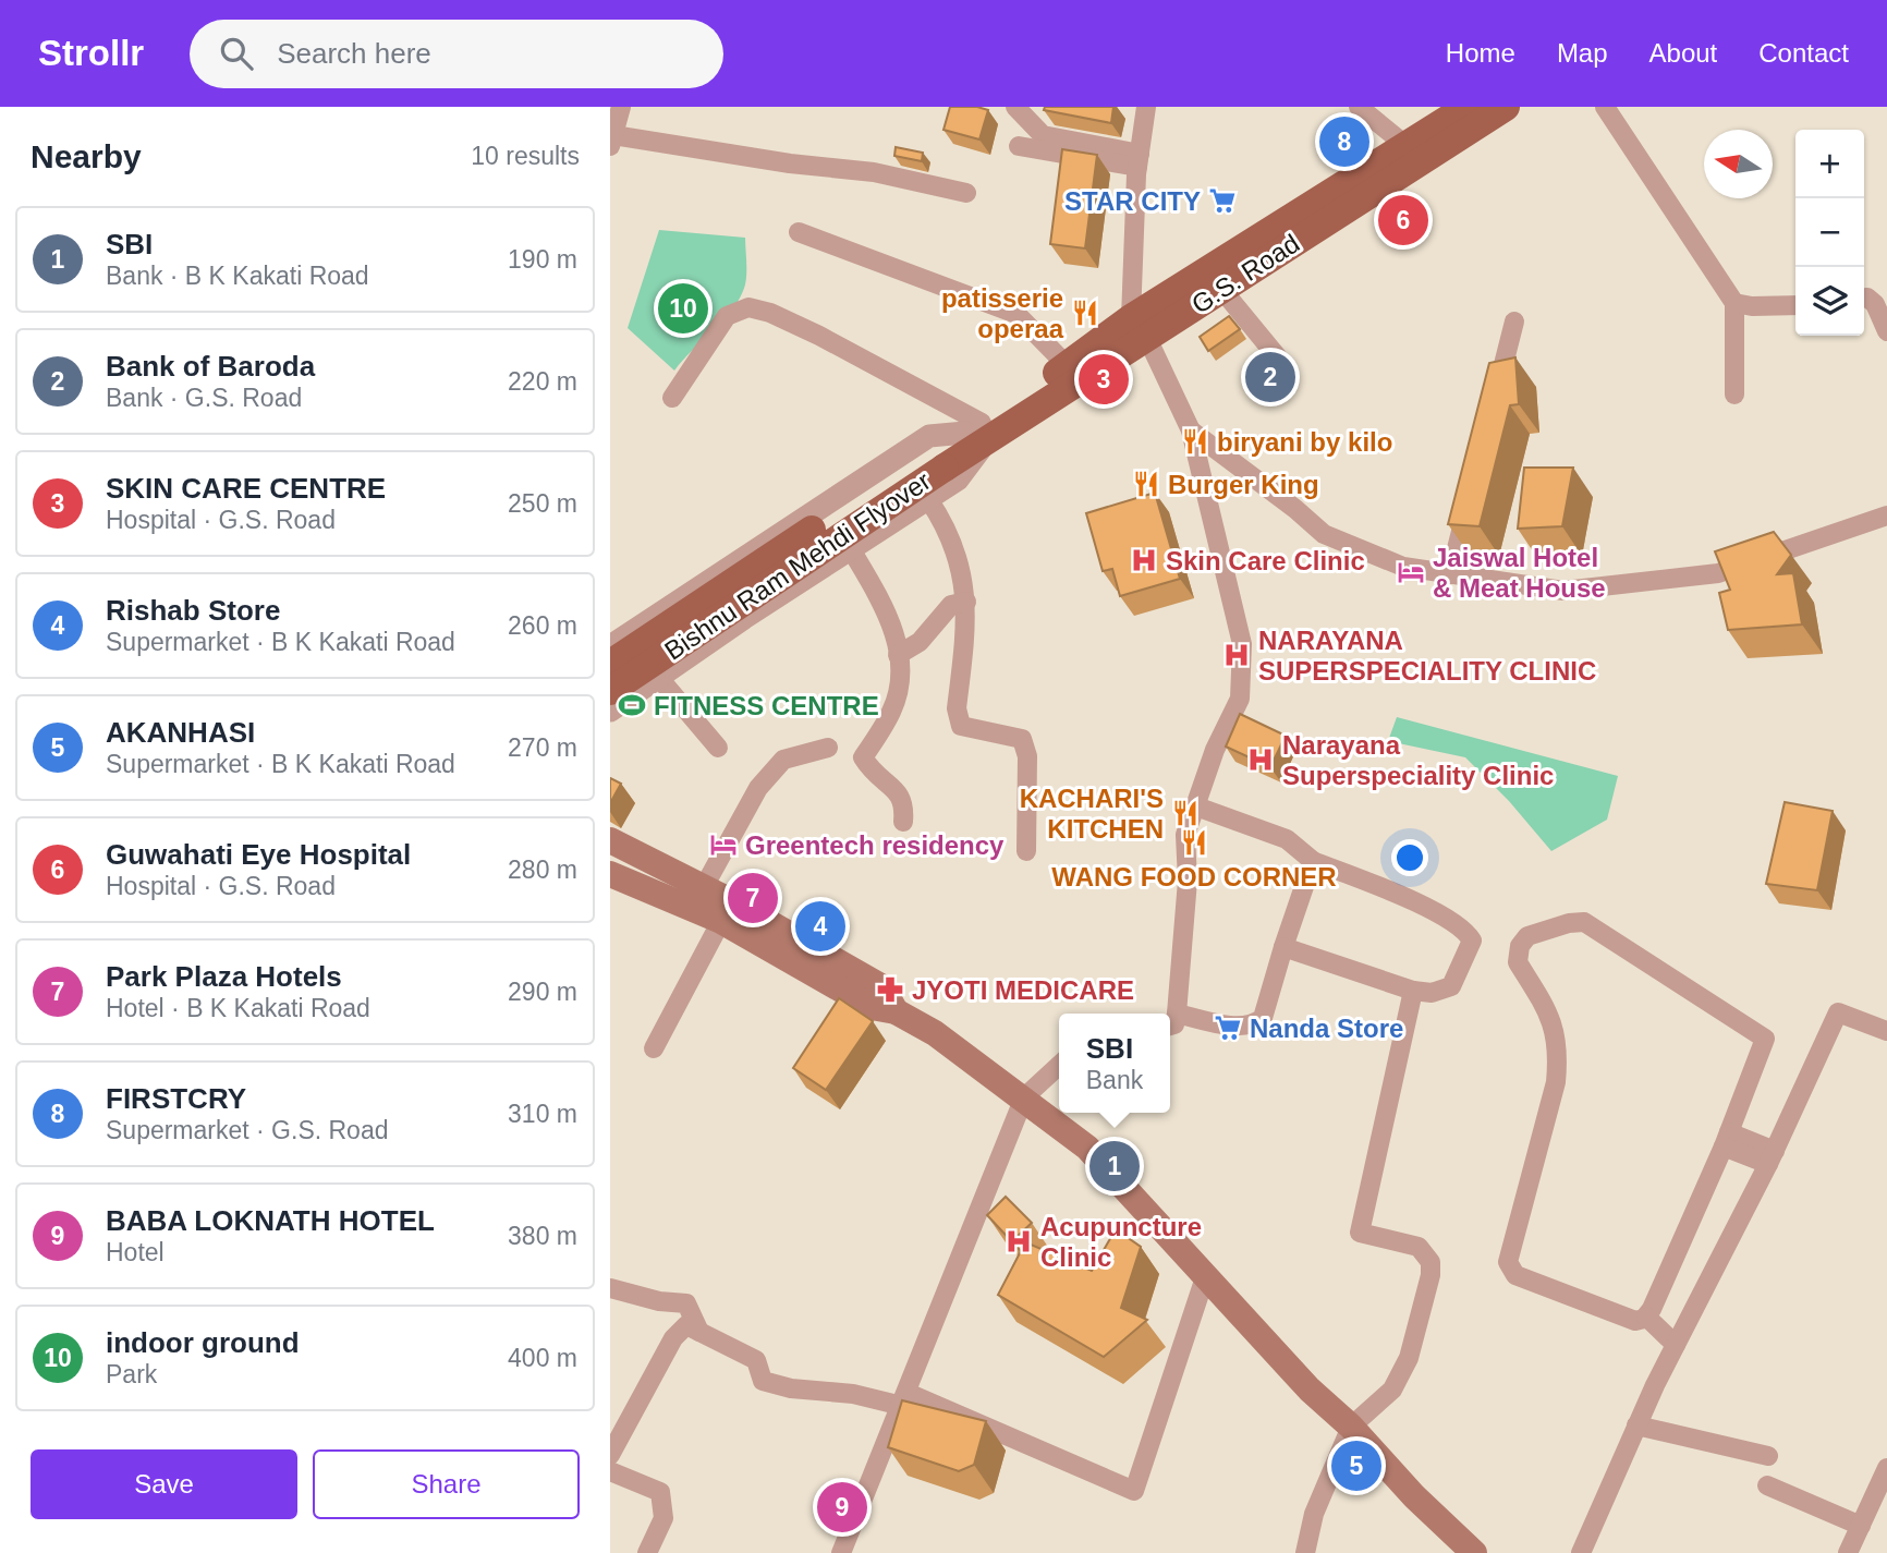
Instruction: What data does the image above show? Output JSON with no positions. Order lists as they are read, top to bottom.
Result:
{
  "streets": {
    "main road": ["G.S. Road", "Bishnu Ram Mehdi Flyover"]
  },
  "crossings": [
    ["G.S. Road", "Bishnu Ram Mehdi Flyover"]
  ],
  "places": {
    "supermarket": ["STAR CITY", "Nanda Store"],
    "restaurant": [
      "patisserie operaa",
      "biryani by kilo",
      "Burger King",
      "KACHARI'S KITCHEN",
      "WANG FOOD CORNER"
    ],
    "hospital": [
      "Skin Care Clinic",
      "NARAYANA SUPERSPECIALITY CLINIC",
      "Narayana Superspeciality Clinic",
      "Acupuncture Clinic"
    ],
    "hotel": ["Jaiswal Hotel & Meat House", "Greentech residency"],
    "sports": ["FITNESS CENTRE"],
    "pharmacy": ["JYOTI MEDICARE"]
  },
  "north": "left",
  "page": {
    "header": "Strollr",
    "search": "Search here",
    "nav": [
      "Home",
      "Map",
      "About",
      "Contact"
    ],
    "heading": ["Nearby", "10 results"],
    "pins": [
      "8",
      "6",
      "10",
      "2",
      "3",
      "7",
      "4",
      "1",
      "5",
      "9"
    ],
    "map_buttons": ["+", "−"],
    "list": [
      {
        "mark": "1",
        "name": "SBI",
        "note": "Bank · B K Kakati Road",
        "value": "190 m"
      },
      {
        "mark": "2",
        "name": "Bank of Baroda",
        "note": "Bank · G.S. Road",
        "value": "220 m"
      },
      {
        "mark": "3",
        "name": "SKIN CARE CENTRE",
        "note": "Hospital · G.S. Road",
        "value": "250 m"
      },
      {
        "mark": "4",
        "name": "Rishab Store",
        "note": "Supermarket · B K Kakati Road",
        "value": "260 m"
      },
      {
        "mark": "5",
        "name": "AKANHASI",
        "note": "Supermarket · B K Kakati Road",
        "value": "270 m"
      },
      {
        "mark": "6",
        "name": "Guwahati Eye Hospital",
        "note": "Hospital · G.S. Road",
        "value": "280 m"
      },
      {
        "mark": "7",
        "name": "Park Plaza Hotels",
        "note": "Hotel · B K Kakati Road",
        "value": "290 m"
      },
      {
        "mark": "8",
        "name": "FIRSTCRY",
        "note": "Supermarket · G.S. Road",
        "value": "310 m"
      },
      {
        "mark": "9",
        "name": "BABA LOKNATH HOTEL",
        "note": "Hotel",
        "value": "380 m"
      },
      {
        "mark": "10",
        "name": "indoor ground",
        "note": "Park",
        "value": "400 m"
      }
    ],
    "popup": ["SBI", "Bank"],
    "buttons": ["Save", "Share"]
  }
}
